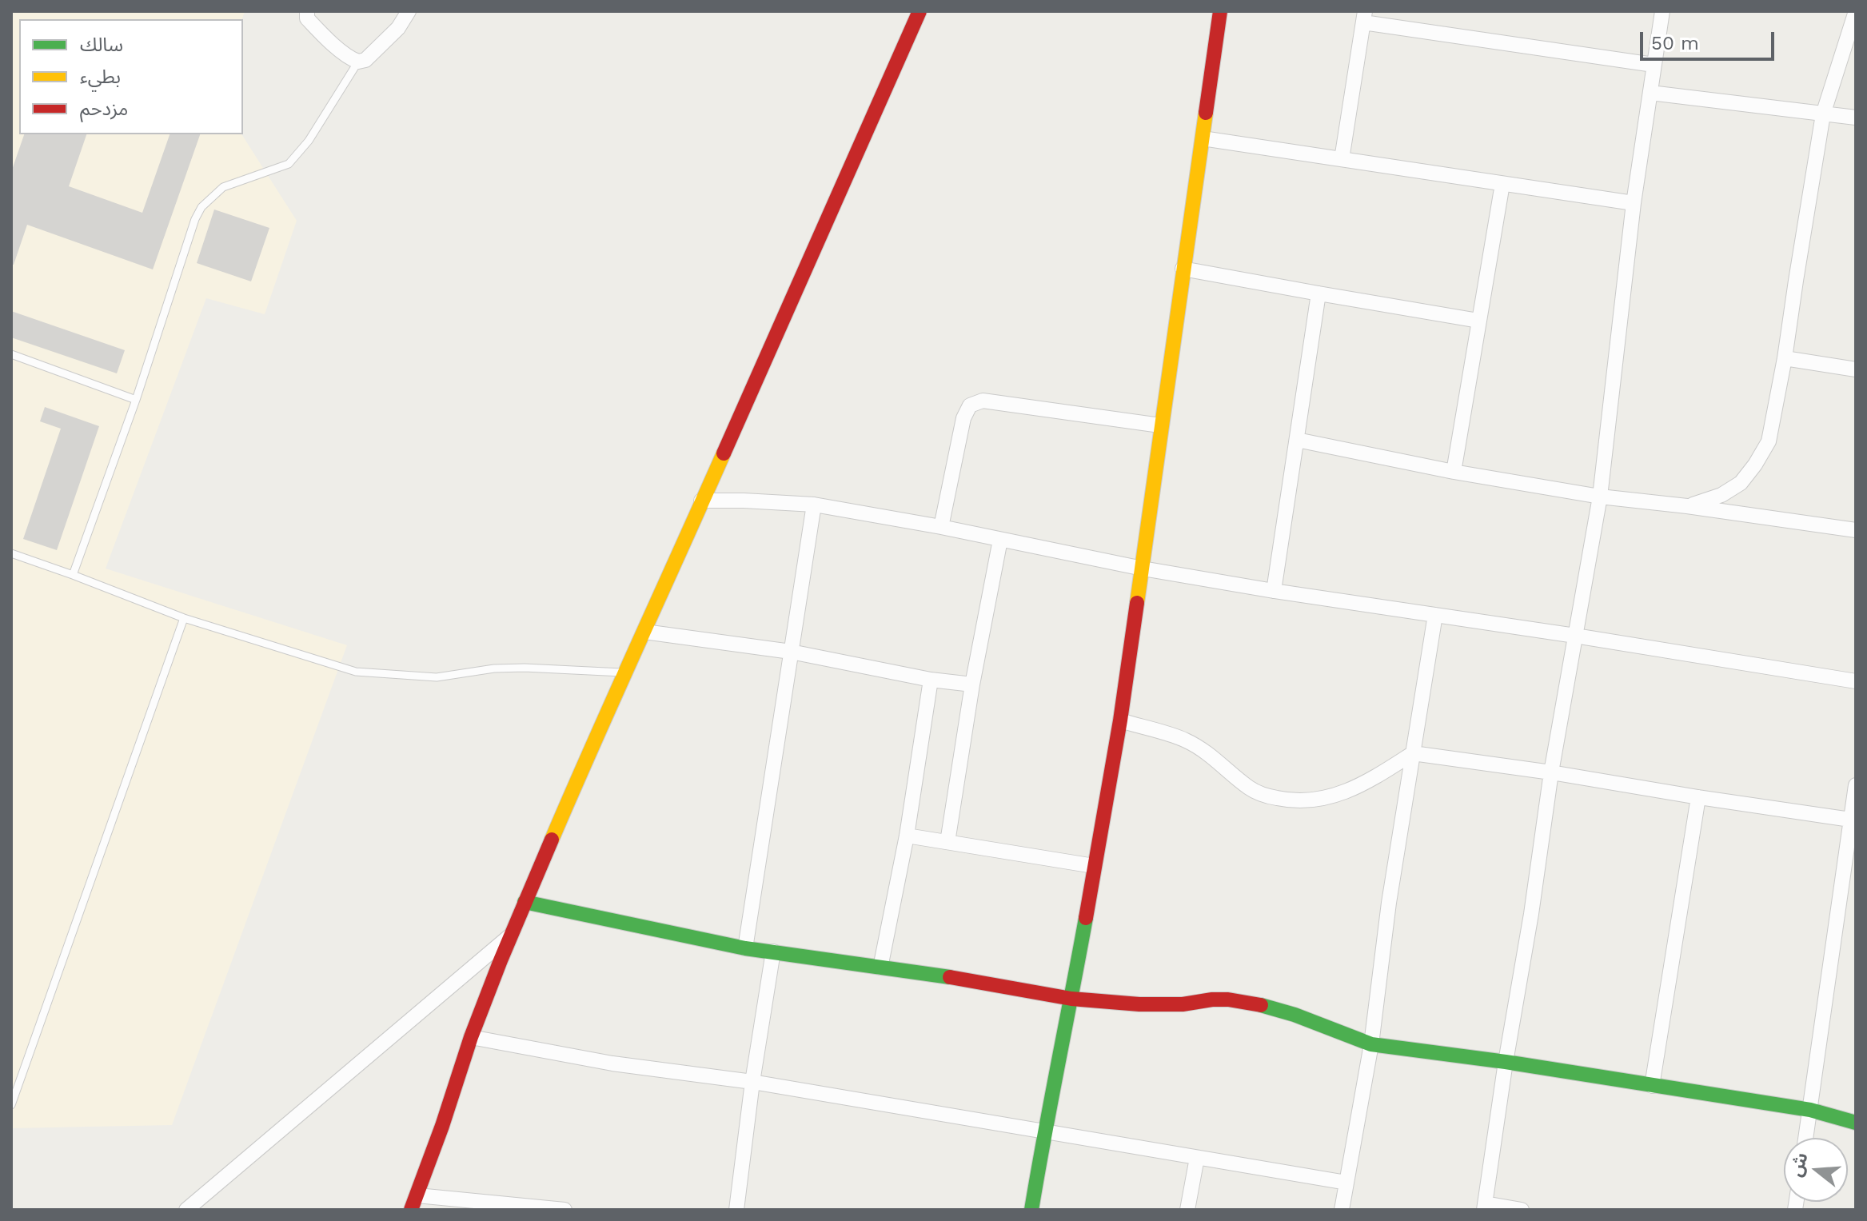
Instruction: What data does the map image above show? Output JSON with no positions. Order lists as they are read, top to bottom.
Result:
{
  "legend": ["سالك", "بطيء", "مزدحم"],
  "scale_bar": "50 m",
  "north": "left"
}
